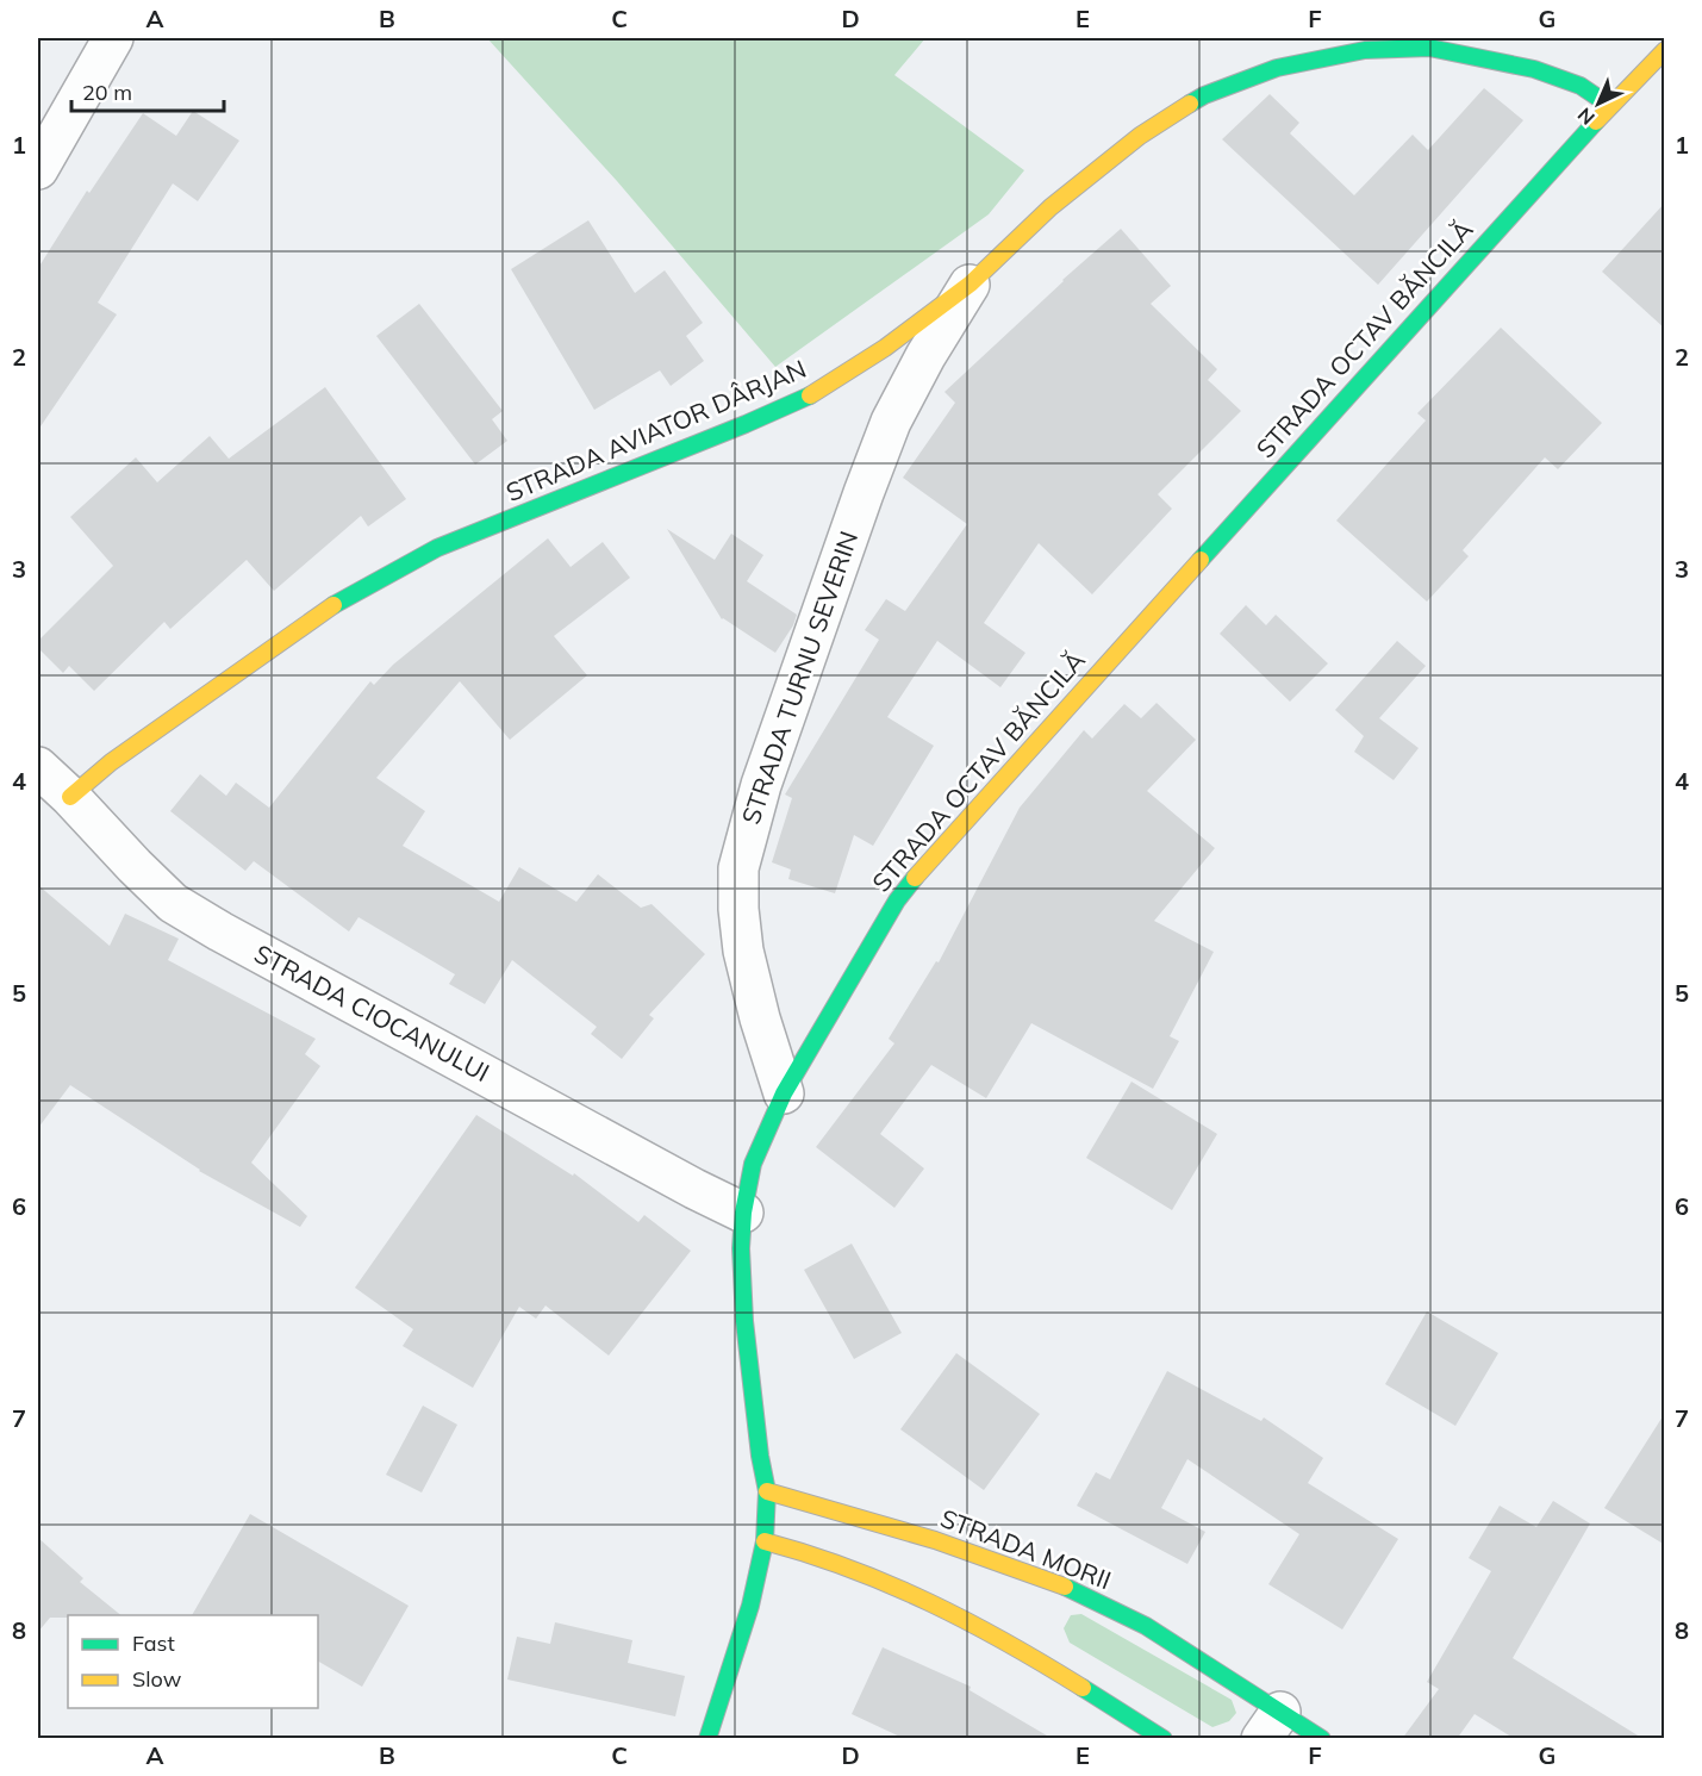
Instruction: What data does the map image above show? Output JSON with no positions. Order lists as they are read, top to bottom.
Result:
{
  "streets": {
    "street": [
      "STRADA OCTAV BĂNCILĂ",
      "STRADA AVIATOR DÂRJAN",
      "STRADA TURNU SEVERIN",
      "STRADA CIOCANULUI",
      "STRADA MORII"
    ]
  },
  "crossings": [
    ["STRADA OCTAV BĂNCILĂ", "STRADA AVIATOR DÂRJAN"],
    ["STRADA OCTAV BĂNCILĂ", "STRADA TURNU SEVERIN"],
    ["STRADA OCTAV BĂNCILĂ", "STRADA CIOCANULUI"],
    ["STRADA OCTAV BĂNCILĂ", "STRADA MORII"],
    ["STRADA AVIATOR DÂRJAN", "STRADA TURNU SEVERIN"],
    ["STRADA AVIATOR DÂRJAN", "STRADA CIOCANULUI"]
  ],
  "legend": ["Fast", "Slow"],
  "scale_bar": "20 m",
  "north": "bottom left",
  "grid": {
    "columns": [
      "A",
      "B",
      "C",
      "D",
      "E",
      "F",
      "G"
    ],
    "rows": [
      "1",
      "2",
      "3",
      "4",
      "5",
      "6",
      "7",
      "8"
    ]
  }
}
